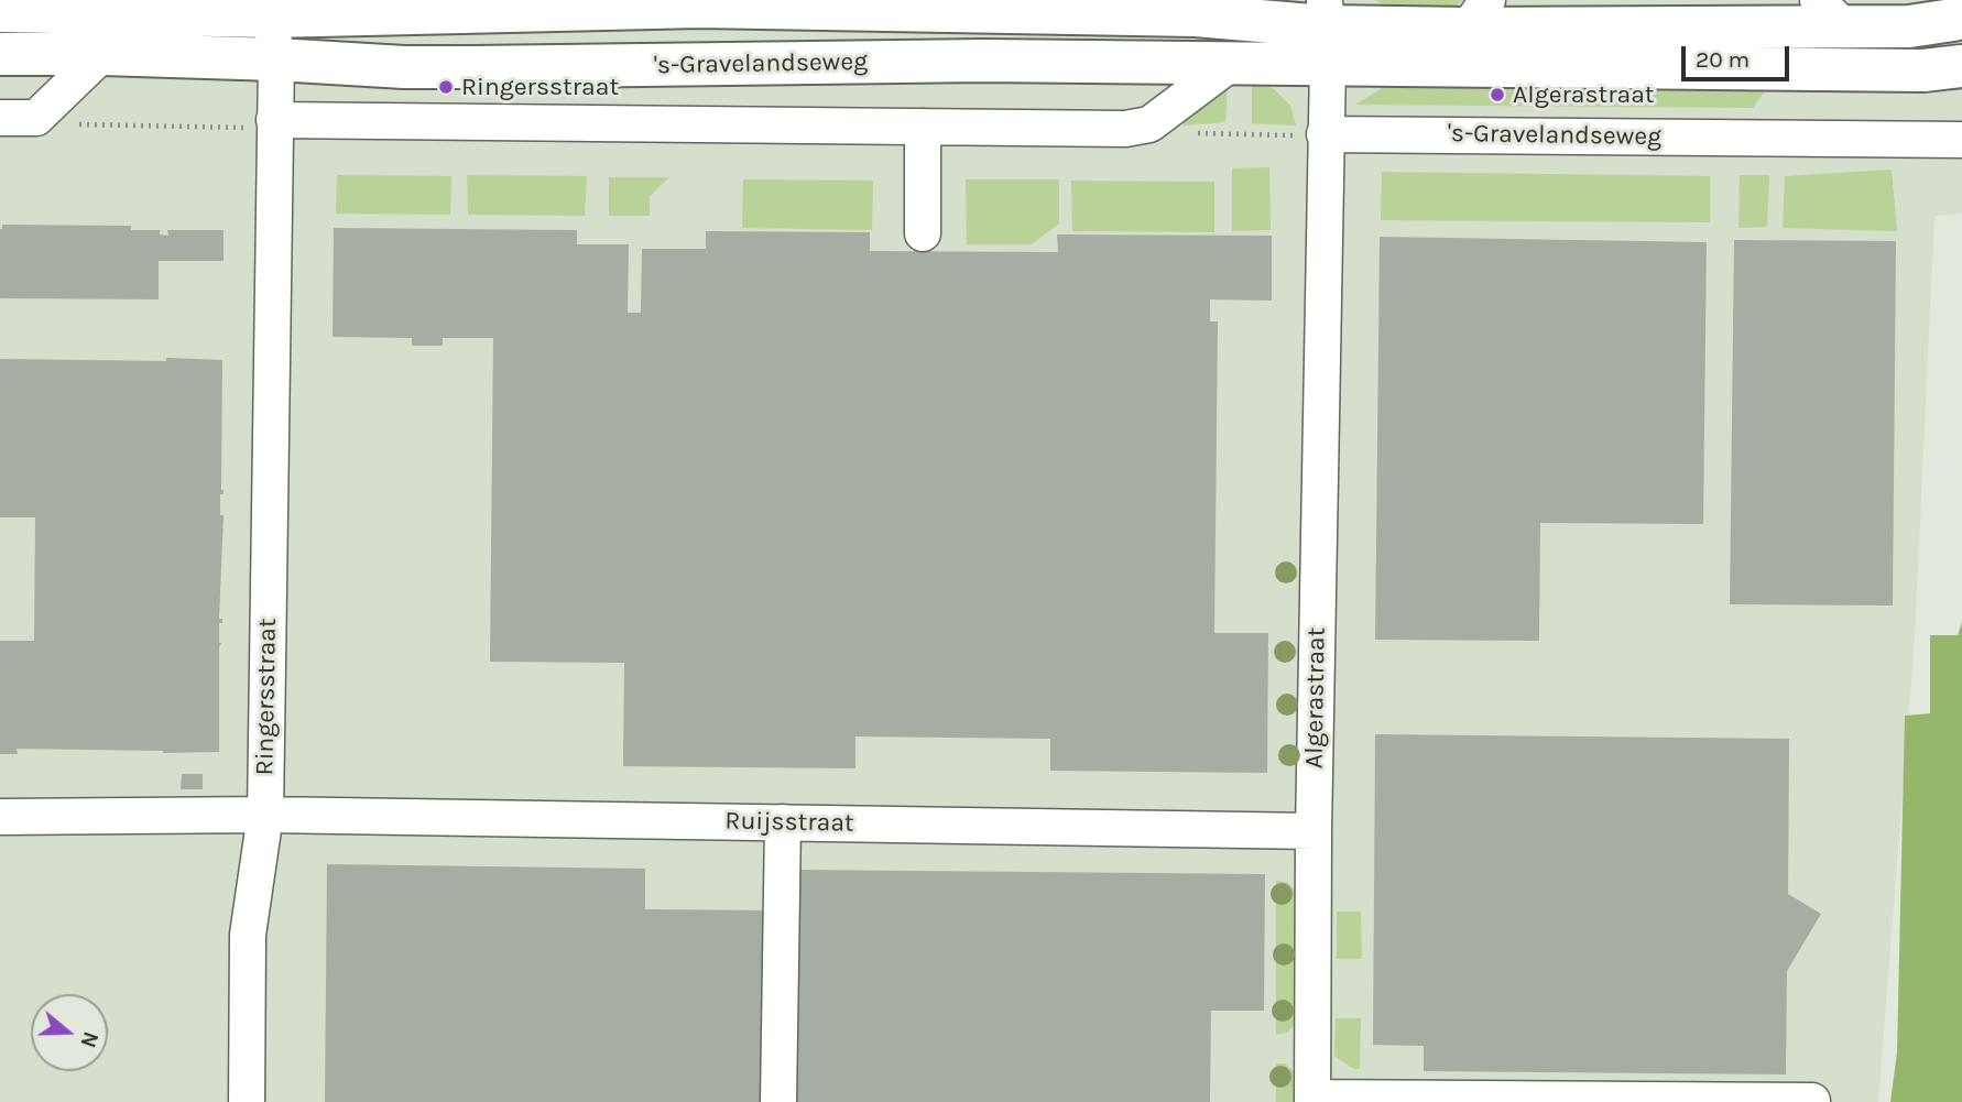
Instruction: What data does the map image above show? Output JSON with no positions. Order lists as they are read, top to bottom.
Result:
{
  "streets": {
    "main road": ["'s-Gravelandseweg"],
    "street": ["Ringersstraat", "Algerastraat", "Ruijsstraat"]
  },
  "crossings": [
    ["'s-Gravelandseweg", "Ringersstraat"],
    ["'s-Gravelandseweg", "Algerastraat"],
    ["Ringersstraat", "Ruijsstraat"],
    ["Algerastraat", "Ruijsstraat"]
  ],
  "places": ["Ringersstraat", "Algerastraat"],
  "scale_bar": "20 m",
  "north": "right"
}
